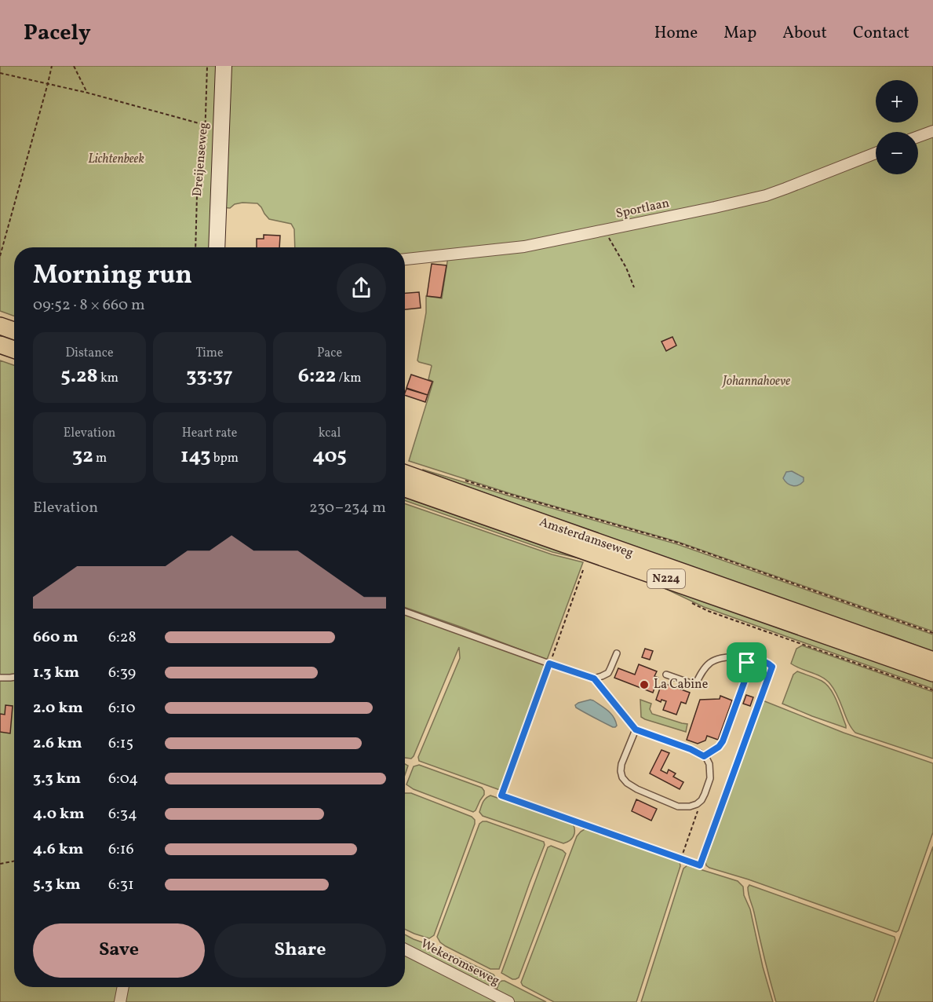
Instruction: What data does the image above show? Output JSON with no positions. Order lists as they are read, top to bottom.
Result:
{
  "streets": {
    "main road": ["Dreijenseweg", "Amsterdamseweg", "N224"],
    "street": ["Sportlaan", "Wekeromseweg"]
  },
  "parks": ["Lichtenbeek", "Johannahoeve"],
  "places": ["La Cabine"],
  "page": {
    "header": "Pacely",
    "nav": [
      "Home",
      "Map",
      "About",
      "Contact"
    ],
    "map_buttons": ["+", "−"],
    "heading": ["Morning run", "09:52 · 8 × 660 m"],
    "stats": [
      ["Distance", "5.28 km"],
      ["Time", "33:37"],
      ["Pace", "6:22 /km"],
      ["Elevation", "32 m"],
      ["Heart rate", "143 bpm"],
      ["kcal", "405"]
    ],
    "chart": ["Elevation", "230–234 m"],
    "list": [
      {
        "name": "660 m",
        "note": "6:28"
      },
      {
        "name": "1.3 km",
        "note": "6:39"
      },
      {
        "name": "2.0 km",
        "note": "6:10"
      },
      {
        "name": "2.6 km",
        "note": "6:15"
      },
      {
        "name": "3.3 km",
        "note": "6:04"
      },
      {
        "name": "4.0 km",
        "note": "6:34"
      },
      {
        "name": "4.6 km",
        "note": "6:16"
      },
      {
        "name": "5.3 km",
        "note": "6:31"
      }
    ],
    "buttons": ["Save", "Share"]
  }
}
